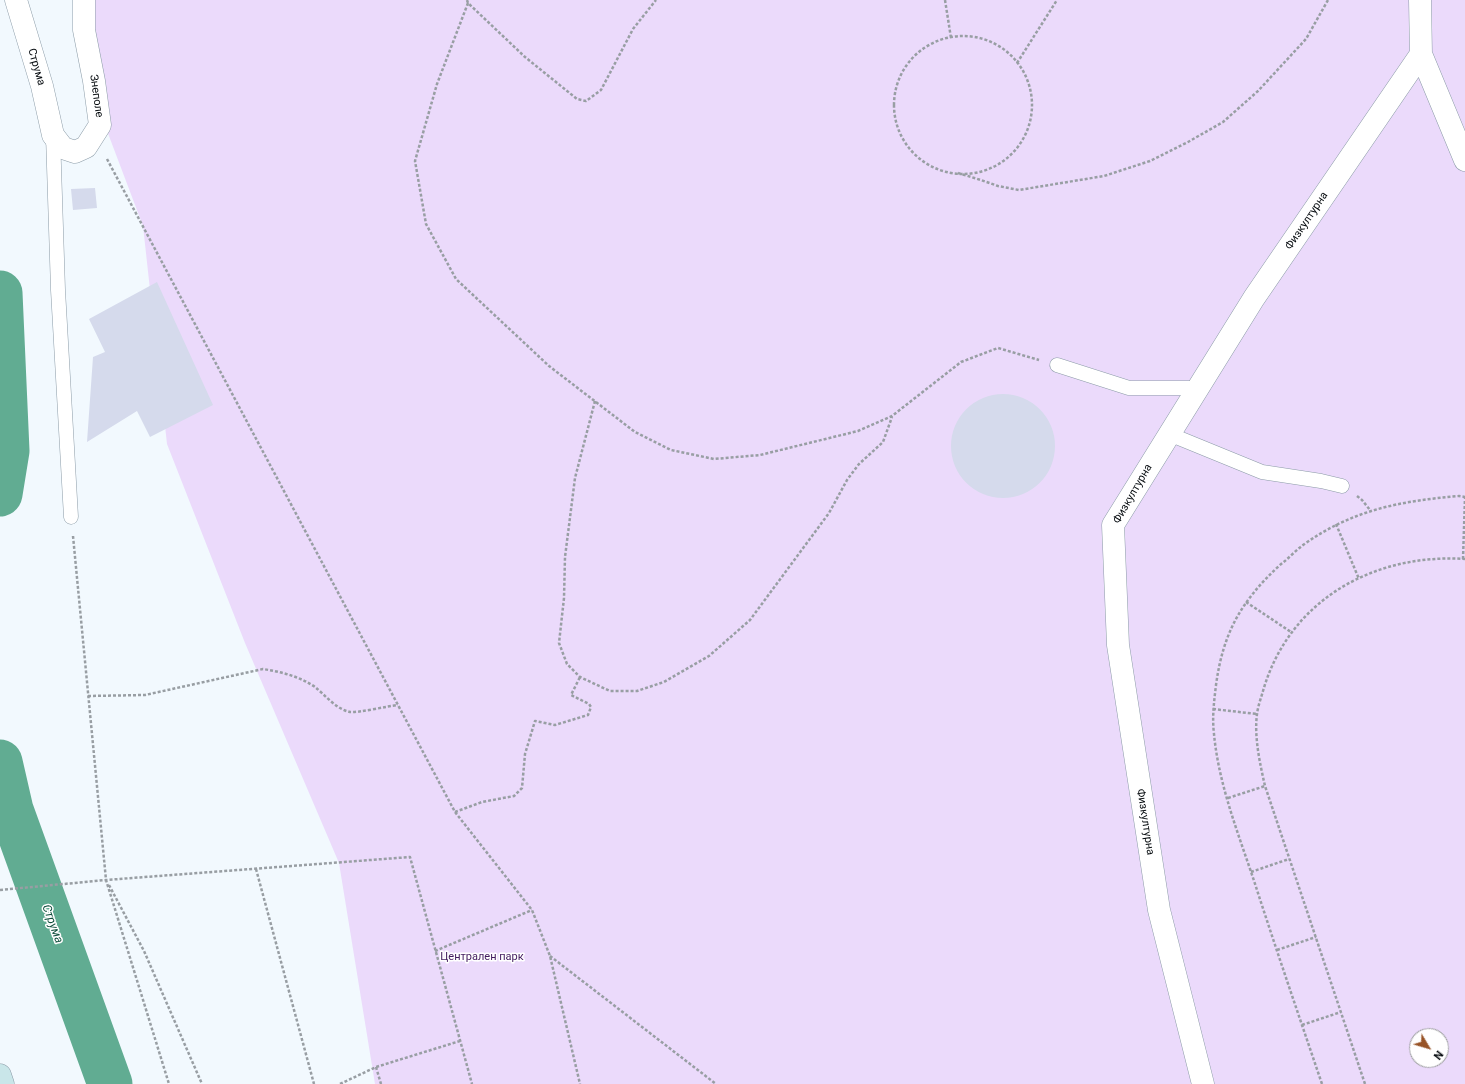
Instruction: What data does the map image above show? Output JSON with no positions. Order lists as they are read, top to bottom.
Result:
{
  "streets": {
    "street": ["Струма", "Знеполе", "Физкултурна"]
  },
  "water": ["Струма"],
  "parks": ["Централен парк"],
  "north": "bottom right"
}
